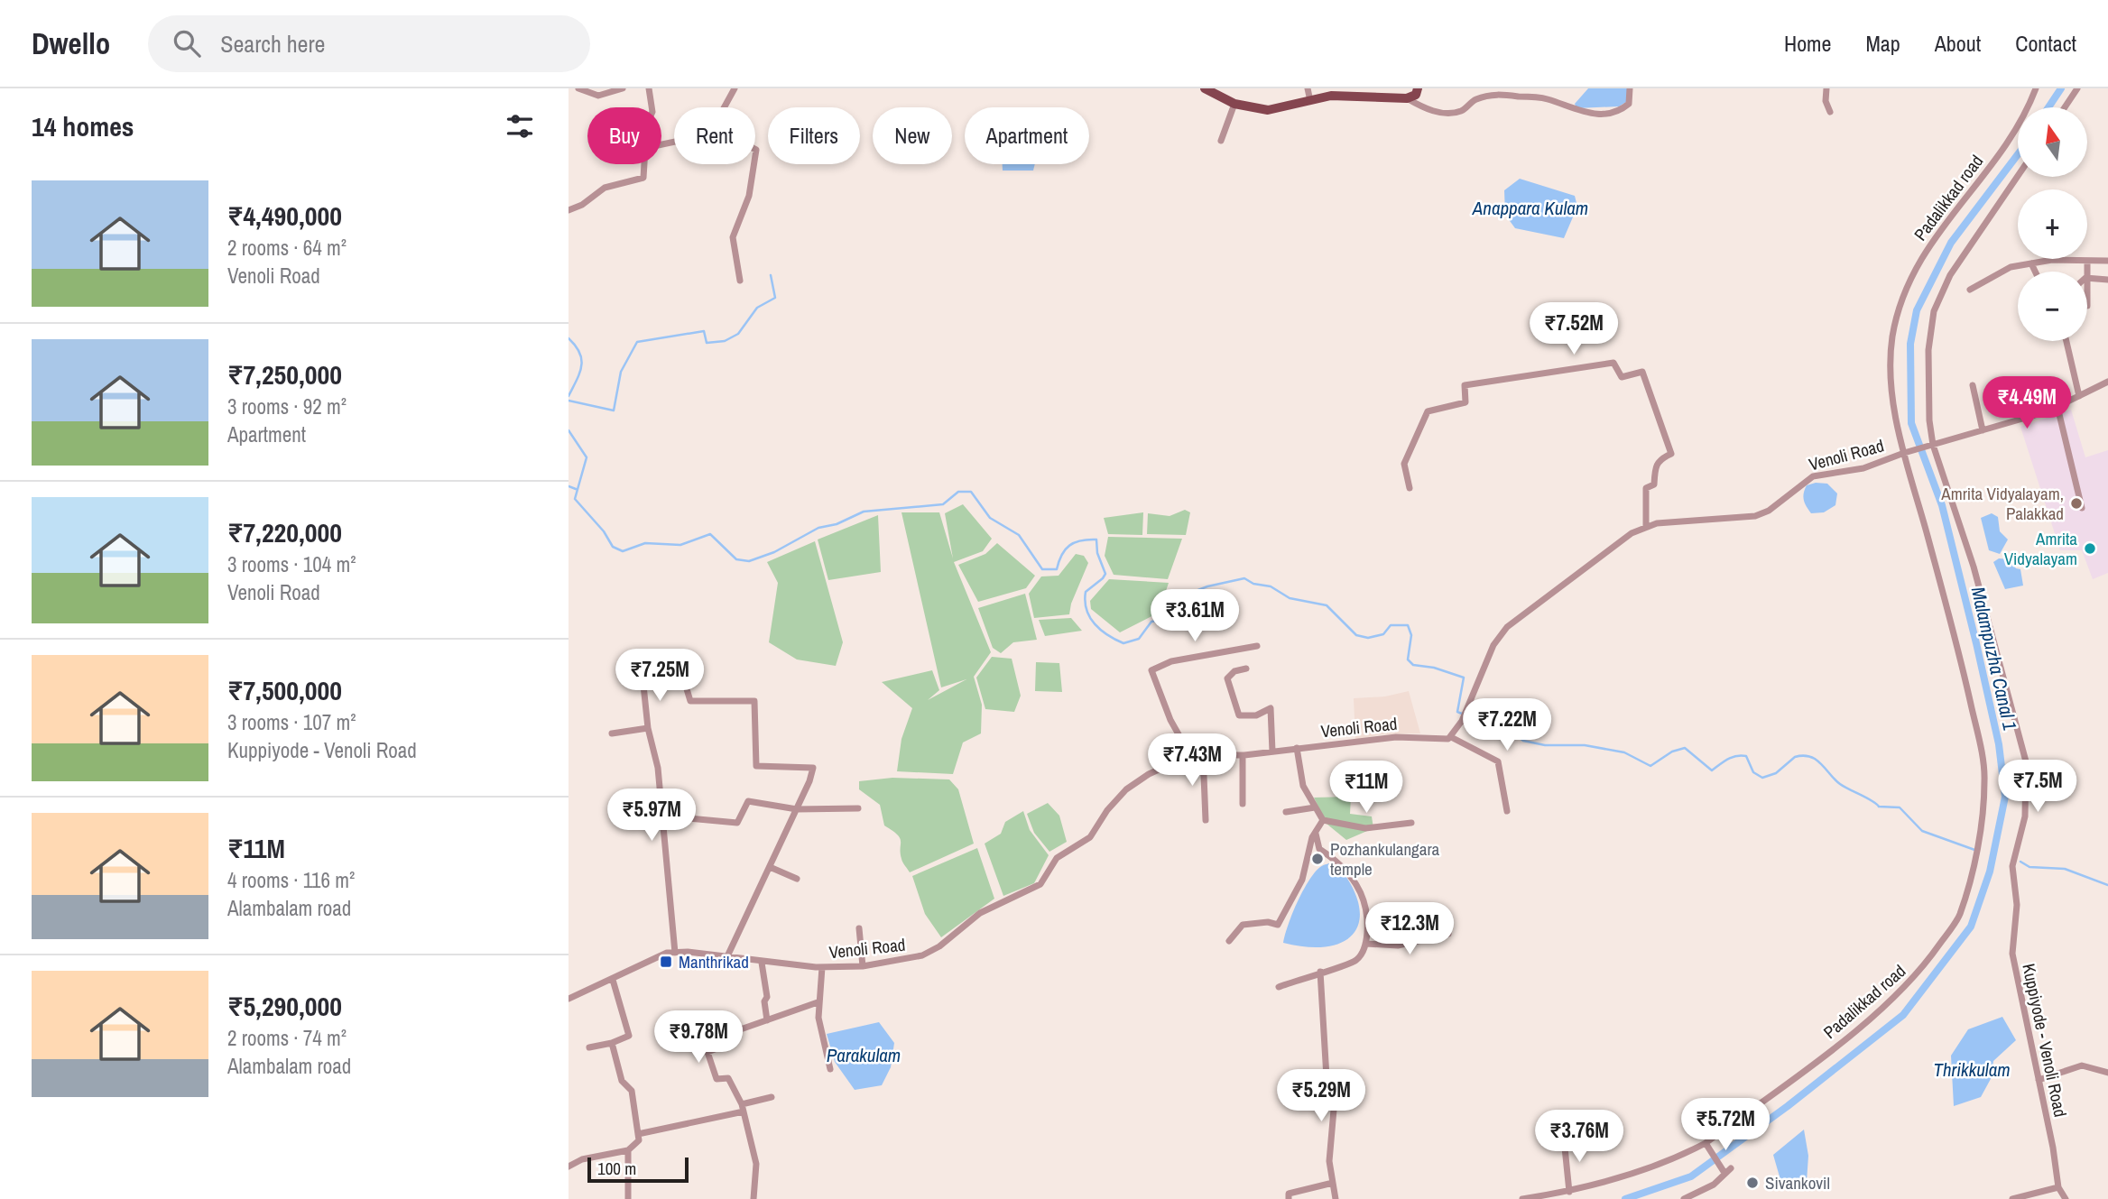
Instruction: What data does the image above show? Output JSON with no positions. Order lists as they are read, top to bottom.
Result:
{
  "streets": {
    "street": ["Padalikkad road", "Venoli Road", "Kuppiyode - Venoli Road"]
  },
  "crossings": [
    ["Padalikkad road", "Venoli Road"],
    ["Venoli Road", "Kuppiyode - Venoli Road"]
  ],
  "water": [
    "Anappara Kulam",
    "Malampuzha Canal 1",
    "Parakulam",
    "Thrikkulam"
  ],
  "places": {
    "other": [
      "Amrita Vidyalayam, Palakkad",
      "Amrita Vidyalayam",
      "Pozhankulangara temple",
      "Sivankovil"
    ],
    "transit": ["Manthrikad"]
  },
  "scale_bar": "100 m",
  "north": "top",
  "page": {
    "header": "Dwello",
    "search": "Search here",
    "nav": [
      "Home",
      "Map",
      "About",
      "Contact"
    ],
    "heading": "14 homes",
    "map_buttons": ["+", "−"],
    "chip": [
      "Buy",
      "Rent",
      "Filters",
      "New",
      "Apartment"
    ],
    "list": [
      {
        "name": "₹4,490,000",
        "note": "2 rooms · 64 m² · Venoli Road"
      },
      {
        "name": "₹7,250,000",
        "note": "3 rooms · 92 m² · Apartment"
      },
      {
        "name": "₹7,220,000",
        "note": "3 rooms · 104 m² · Venoli Road"
      },
      {
        "name": "₹7,500,000",
        "note": "3 rooms · 107 m² · Kuppiyode - Venoli Road"
      },
      {
        "name": "₹11M",
        "note": "4 rooms · 116 m² · Alambalam road"
      },
      {
        "name": "₹5,290,000",
        "note": "2 rooms · 74 m² · Alambalam road"
      }
    ],
    "price": [
      "₹7.52M",
      "₹4.49M",
      "₹3.61M",
      "₹7.25M",
      "₹7.22M",
      "₹7.43M",
      "₹7.5M",
      "₹11M",
      "₹5.97M",
      "₹12.3M",
      "₹9.78M",
      "₹5.29M",
      "₹5.72M",
      "₹3.76M"
    ],
    "scale": "100 m"
  }
}
